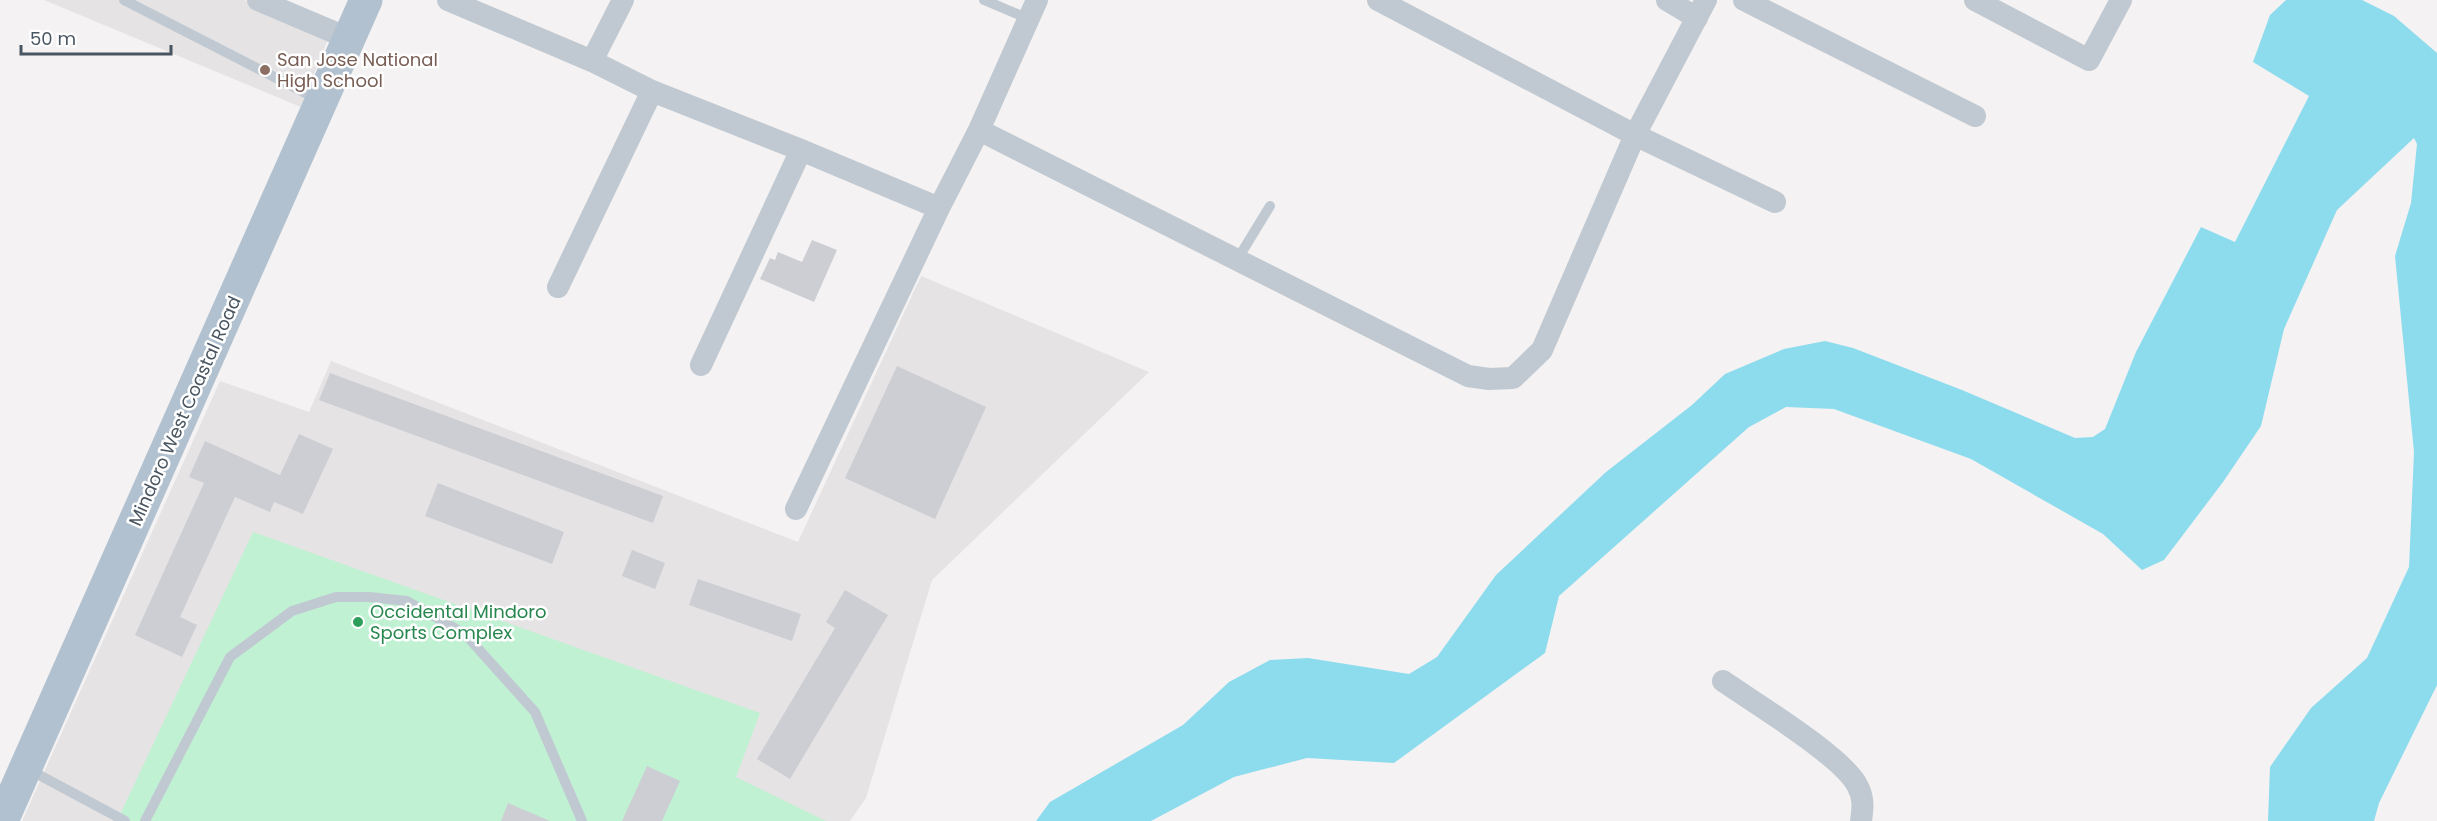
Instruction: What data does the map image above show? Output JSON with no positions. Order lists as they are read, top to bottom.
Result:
{
  "streets": {
    "main road": ["Mindoro West Coastal Road"]
  },
  "places": ["San Jose National High School", "Occidental Mindoro Sports Complex"],
  "scale_bar": "50 m"
}
